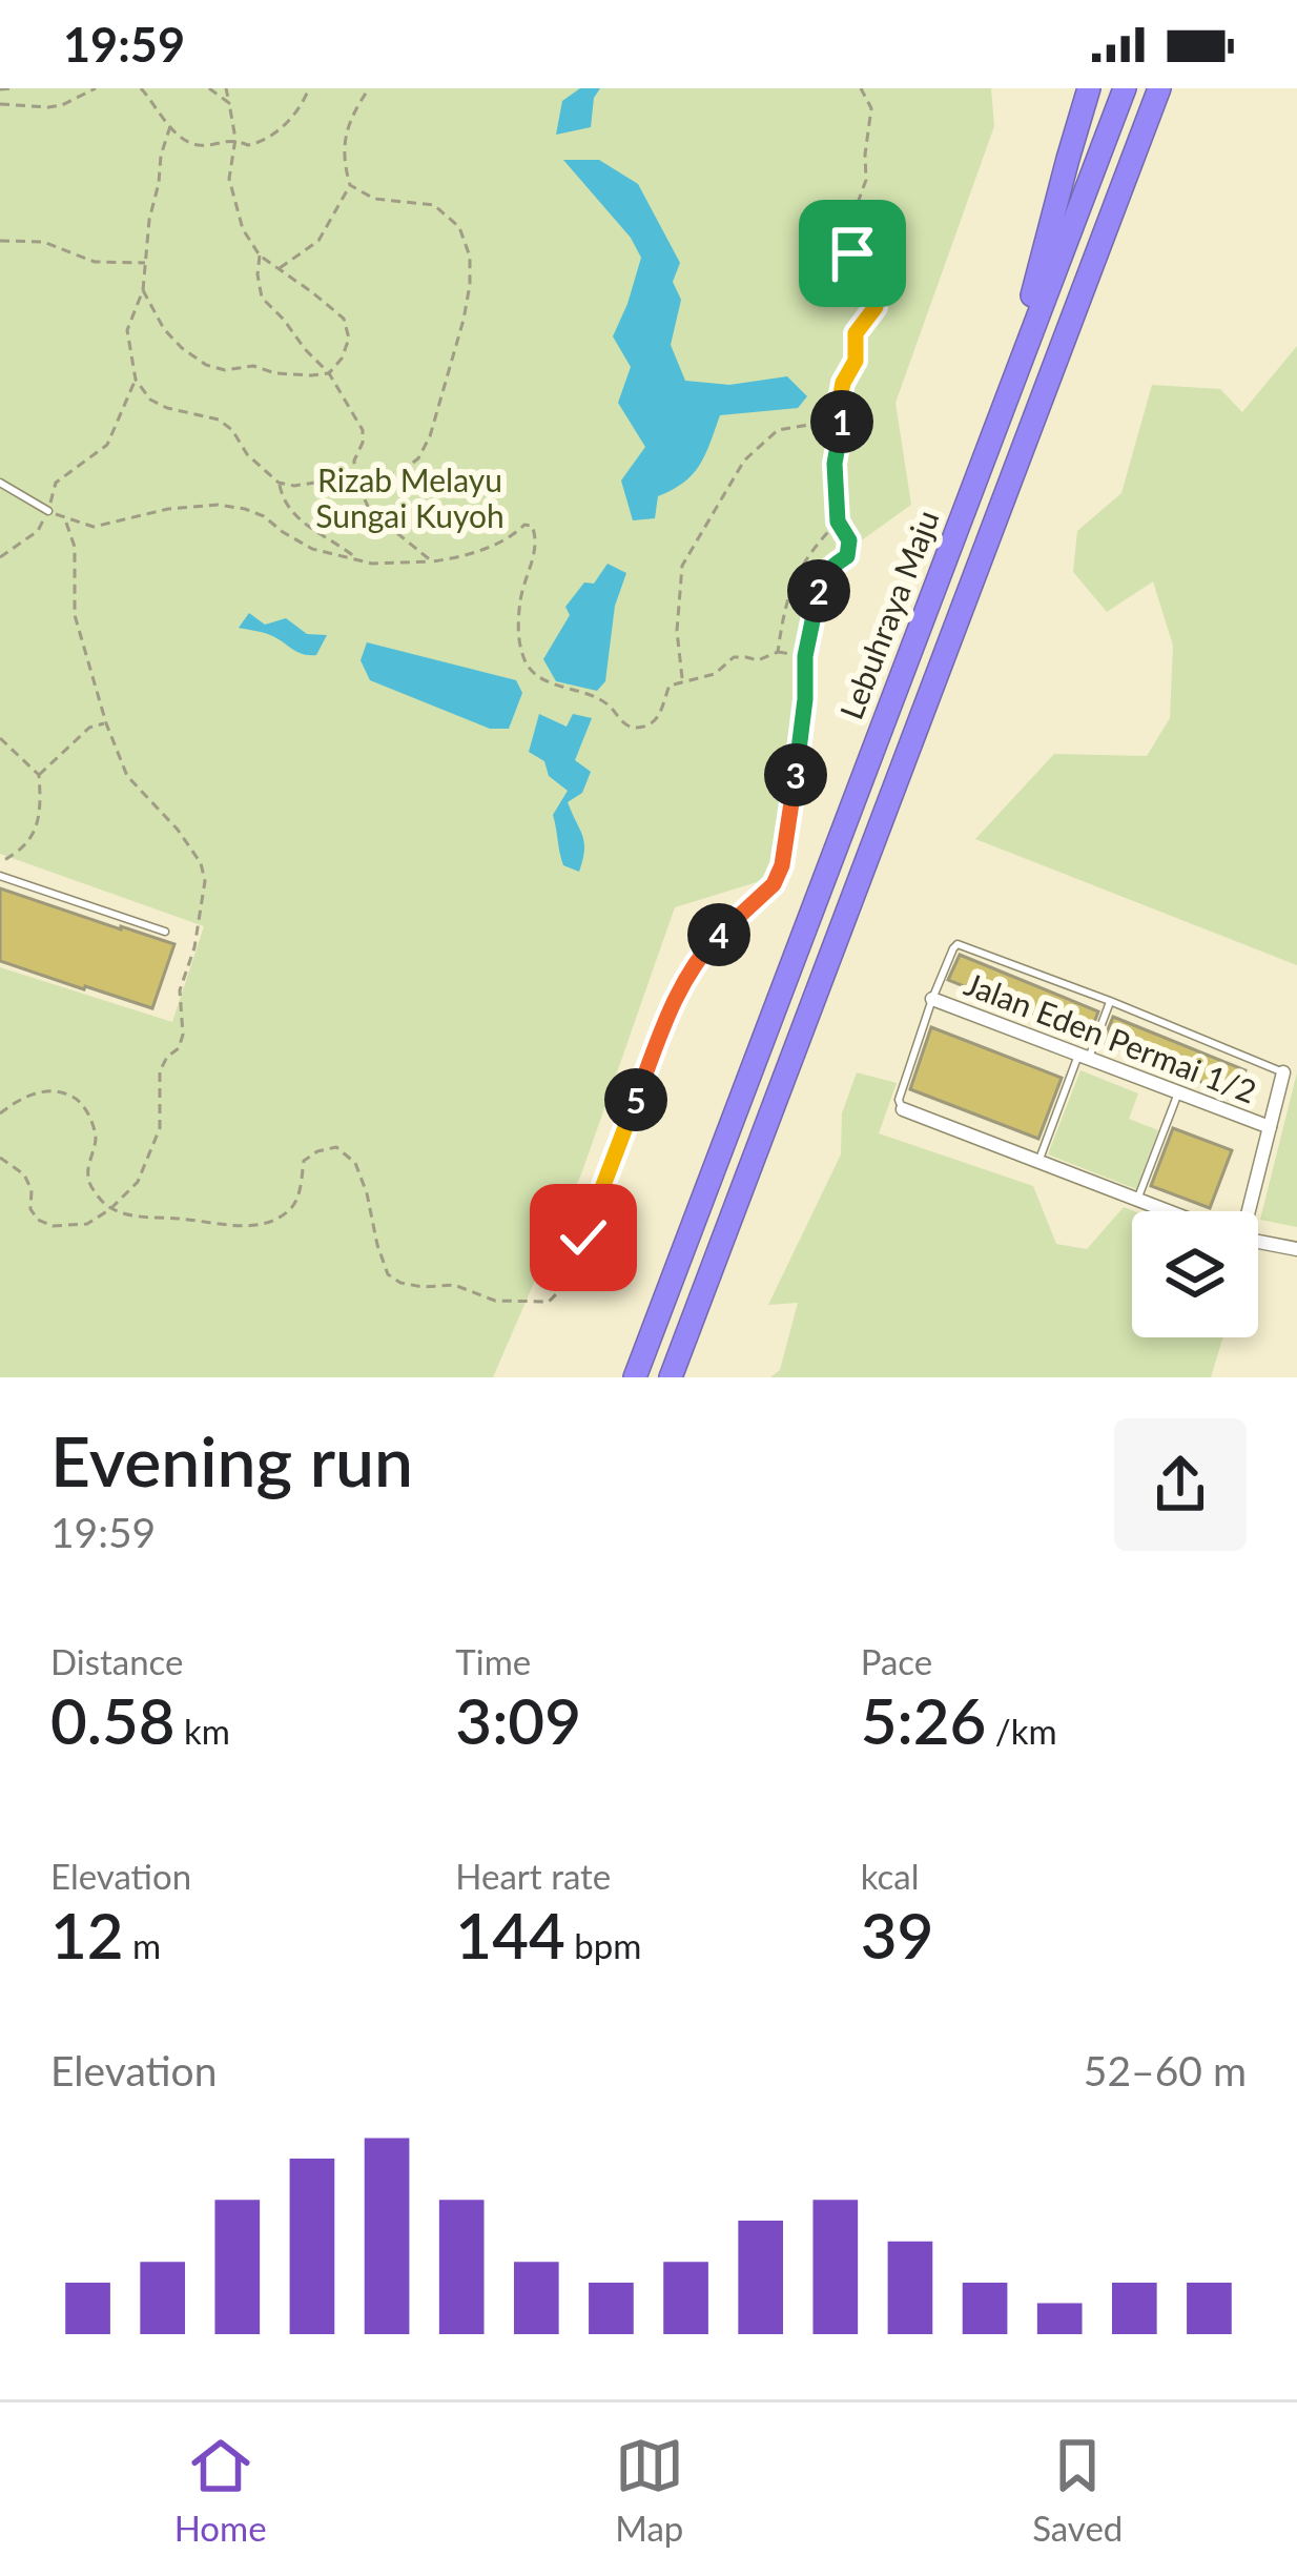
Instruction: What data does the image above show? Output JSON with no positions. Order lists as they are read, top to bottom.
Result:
{
  "streets": {
    "highway": ["Lebuhraya Maju"],
    "street": ["Jalan Eden Permai 1/2"]
  },
  "parks": ["Rizab Melayu Sungai Kuyoh"],
  "page": {
    "status": "19:59",
    "pins": [
      "1",
      "2",
      "3",
      "4",
      "5"
    ],
    "heading": ["Evening run", "19:59"],
    "stats": [
      ["Distance", "0.58 km"],
      ["Time", "3:09"],
      ["Pace", "5:26 /km"],
      ["Elevation", "12 m"],
      ["Heart rate", "144 bpm"],
      ["kcal", "39"]
    ],
    "chart": ["Elevation", "52–60 m"],
    "tabs": ["Home", "Map", "Saved"]
  }
}
